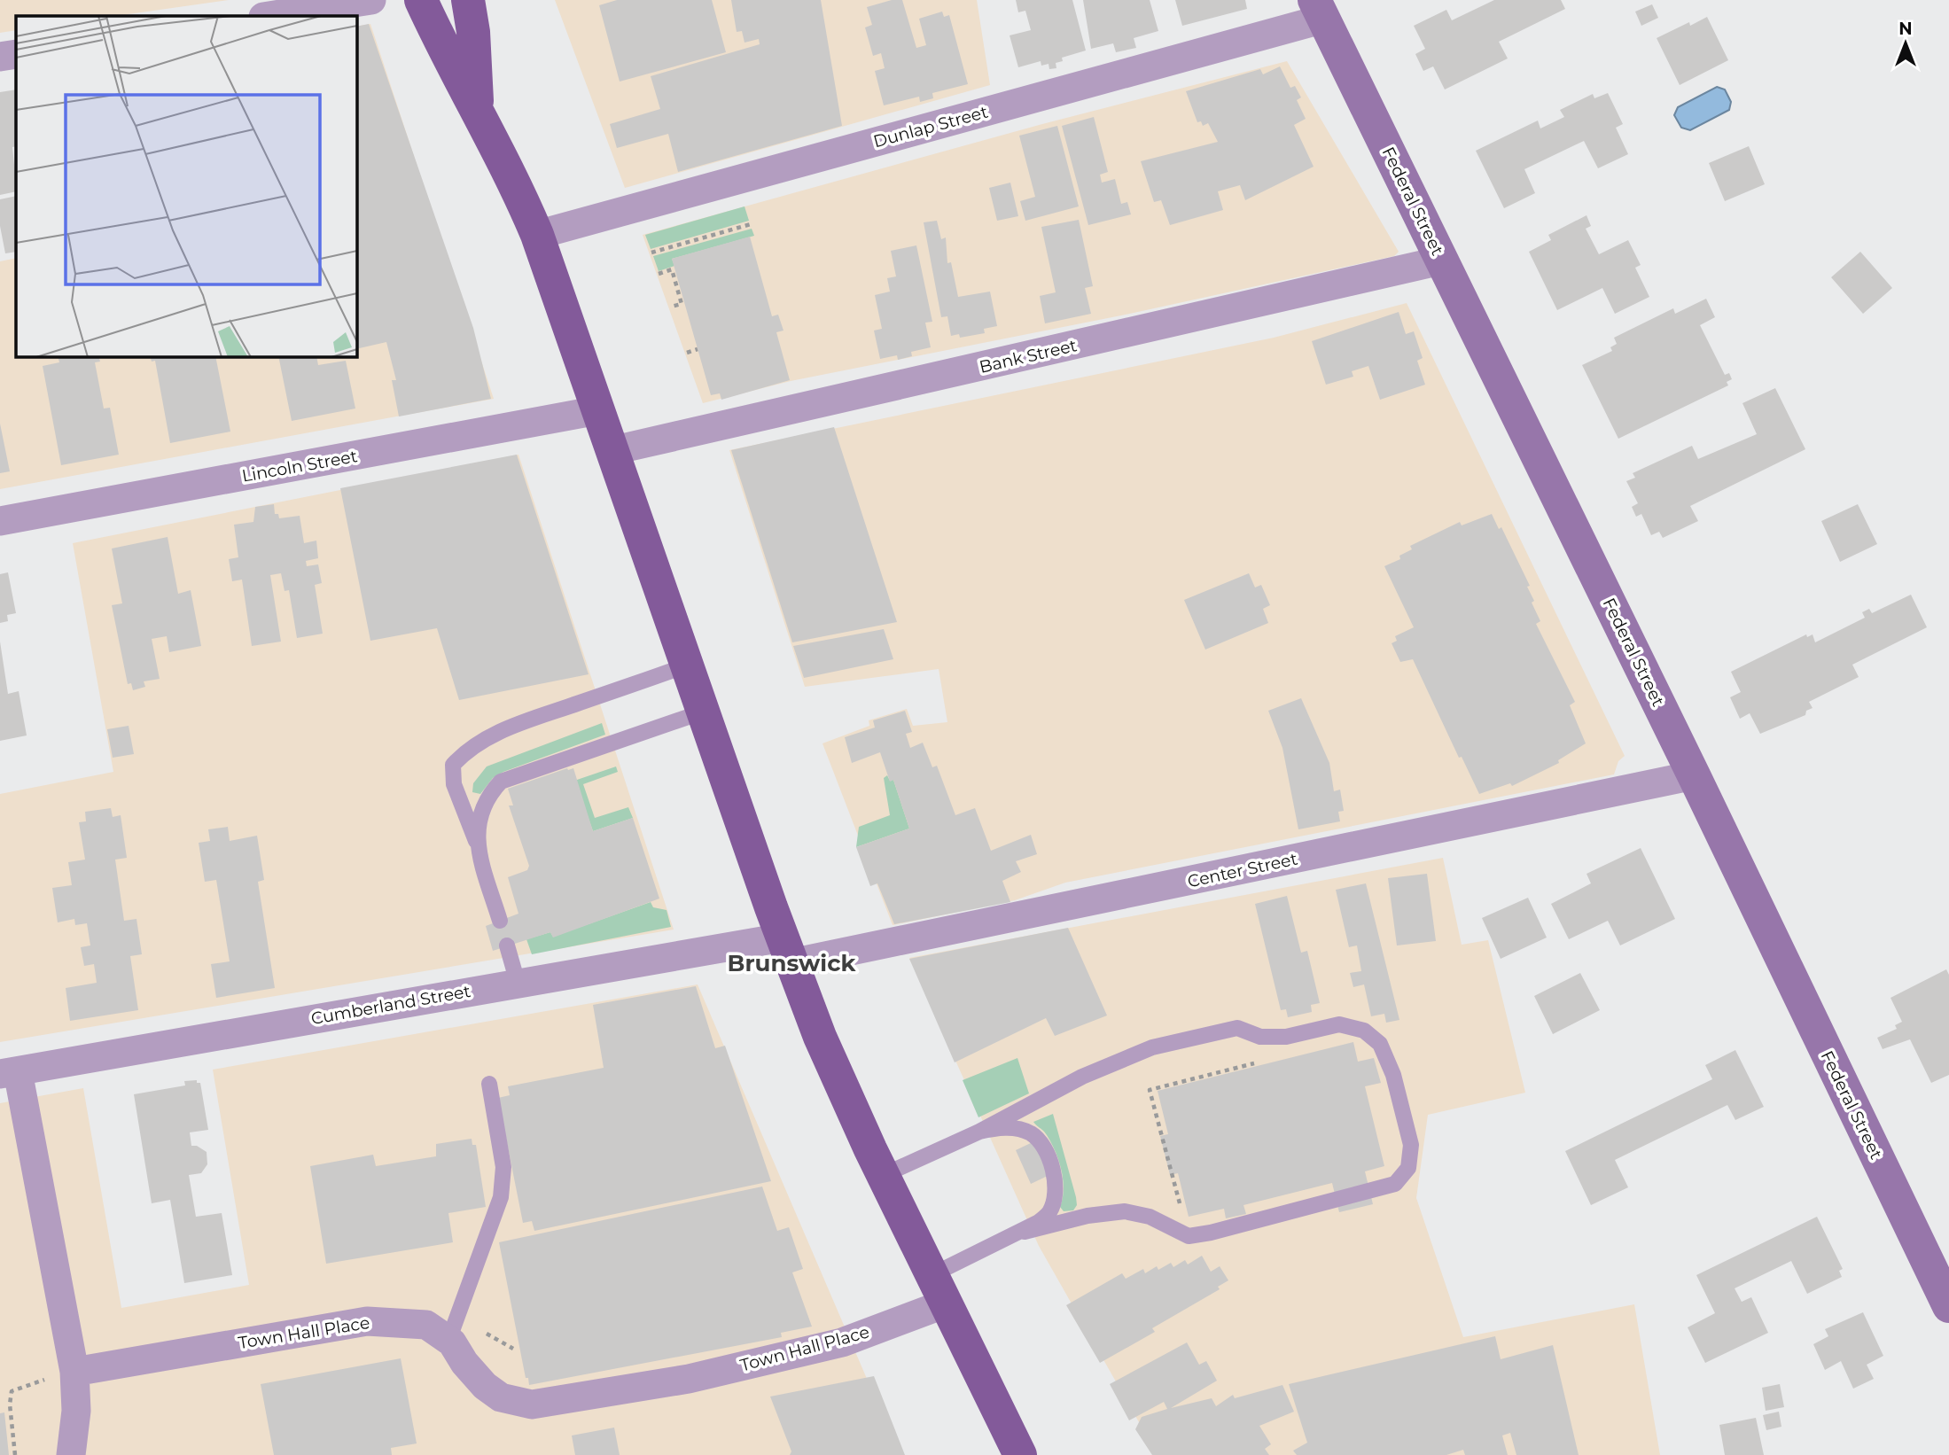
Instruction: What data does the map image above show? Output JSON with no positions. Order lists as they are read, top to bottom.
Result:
{
  "streets": {
    "street": [
      "Dunlap Street",
      "Federal Street",
      "Bank Street",
      "Lincoln Street",
      "Center Street",
      "Cumberland Street",
      "Town Hall Place"
    ]
  },
  "crossings": [
    ["Dunlap Street", "Federal Street"],
    ["Federal Street", "Bank Street"],
    ["Federal Street", "Center Street"],
    ["Center Street", "Cumberland Street"]
  ],
  "districts": ["Brunswick"],
  "north": "top"
}
